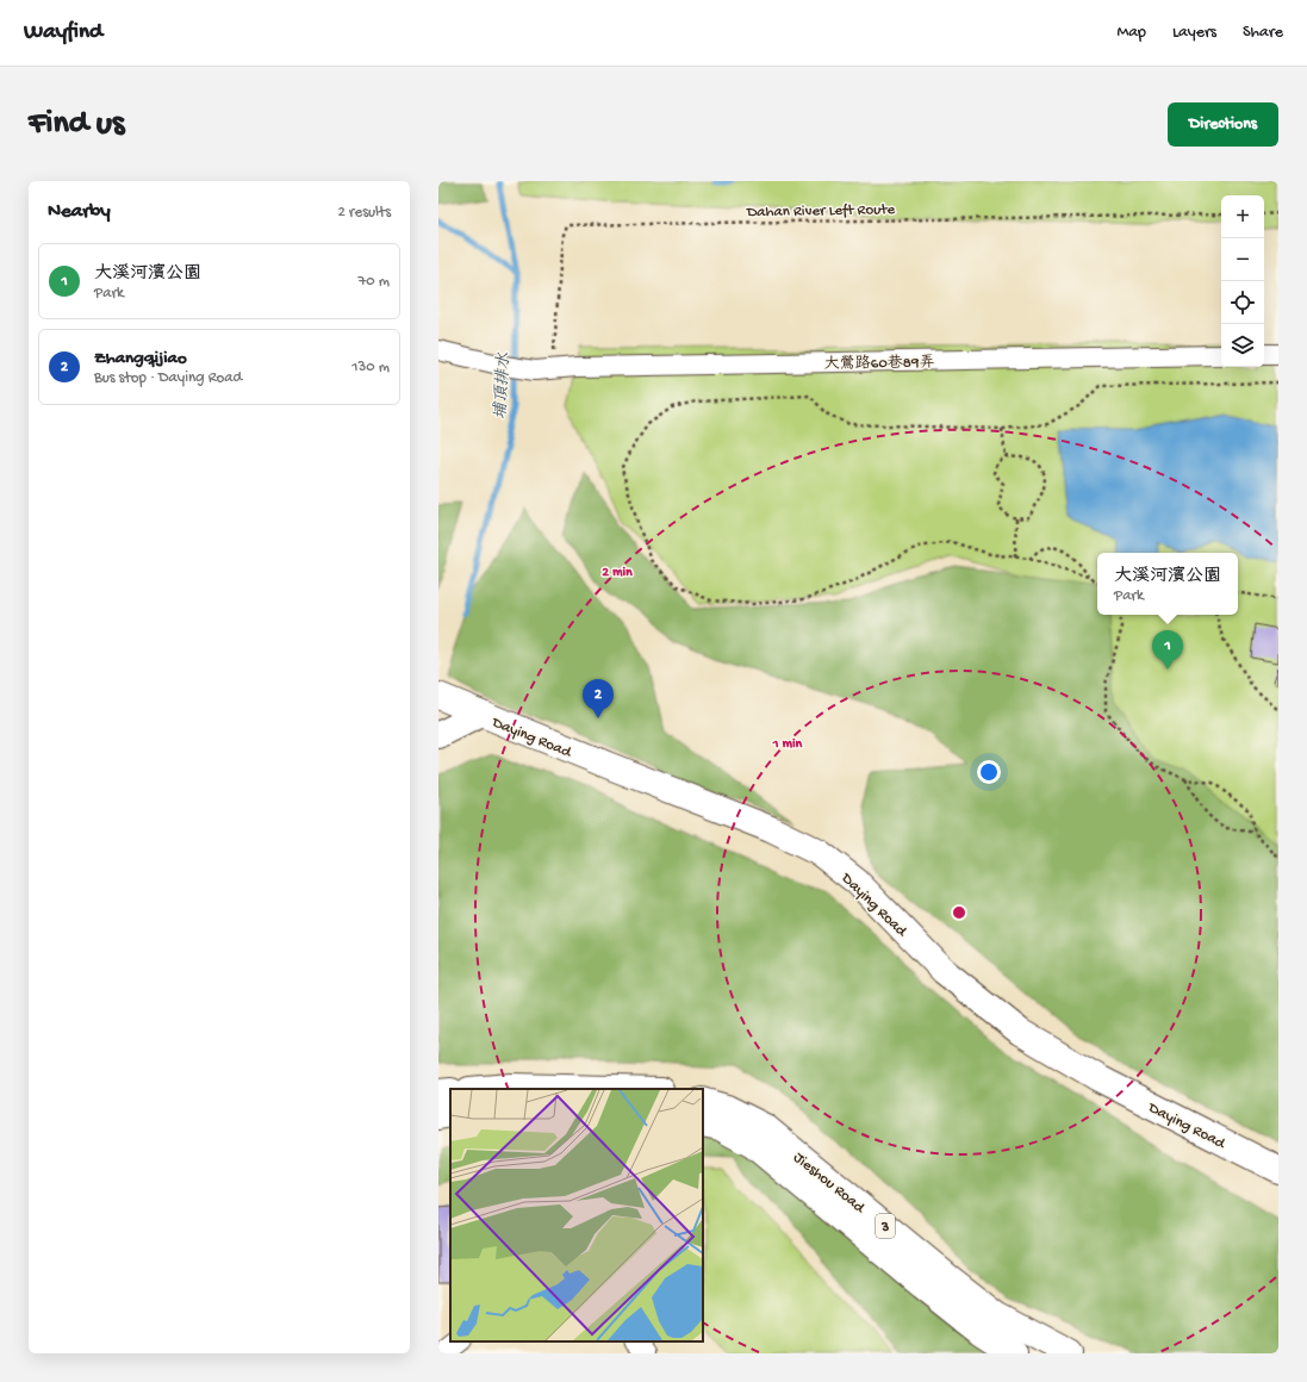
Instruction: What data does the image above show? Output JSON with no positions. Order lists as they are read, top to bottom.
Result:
{
  "streets": {
    "main road": ["Daying Road", "Jieshou Road", "3"],
    "street": ["大鶯路60巷89弄"],
    "path": ["Dahan River Left Route"]
  },
  "water": ["埔頂排水"],
  "page": {
    "header": "Wayfind",
    "nav": ["Map", "Layers", "Share"],
    "buttons": "Directions",
    "title": "Find us",
    "heading": ["Nearby", "2 results"],
    "map_buttons": ["+", "−"],
    "list": [
      {
        "mark": "1",
        "name": "大溪河濱公園",
        "note": "Park",
        "value": "70 m"
      },
      {
        "mark": "2",
        "name": "Zhangqijiao",
        "note": "Bus stop · Daying Road",
        "value": "130 m"
      }
    ],
    "popup": ["大溪河濱公園", "Park"],
    "pins": ["1", "2"]
  },
  "rings": ["2 min", "1 min"]
}
